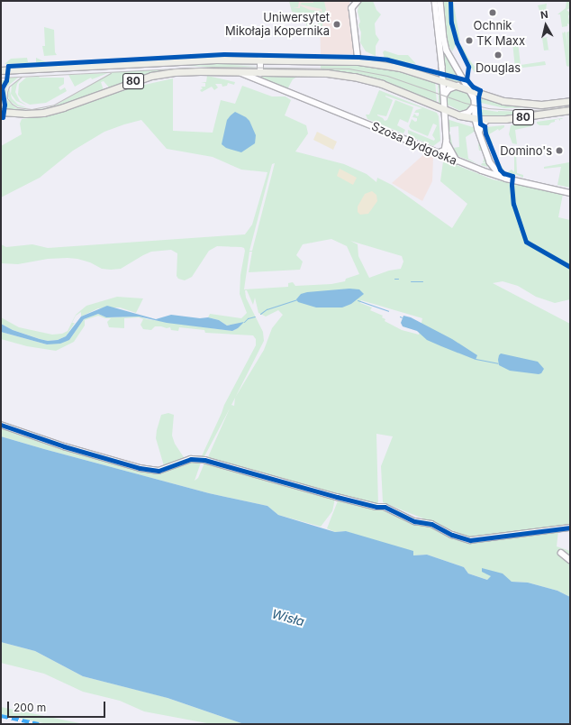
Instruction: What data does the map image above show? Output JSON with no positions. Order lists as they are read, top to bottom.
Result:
{
  "streets": {
    "main road": ["80", "Szosa Bydgoska"]
  },
  "crossings": [
    ["80", "Szosa Bydgoska"]
  ],
  "water": ["Wisła"],
  "places": [
    "Ochnik",
    "Uniwersytet Mikołaja Kopernika",
    "TK Maxx",
    "Douglas",
    "Domino's"
  ],
  "scale_bar": "200 m",
  "north": "top"
}
